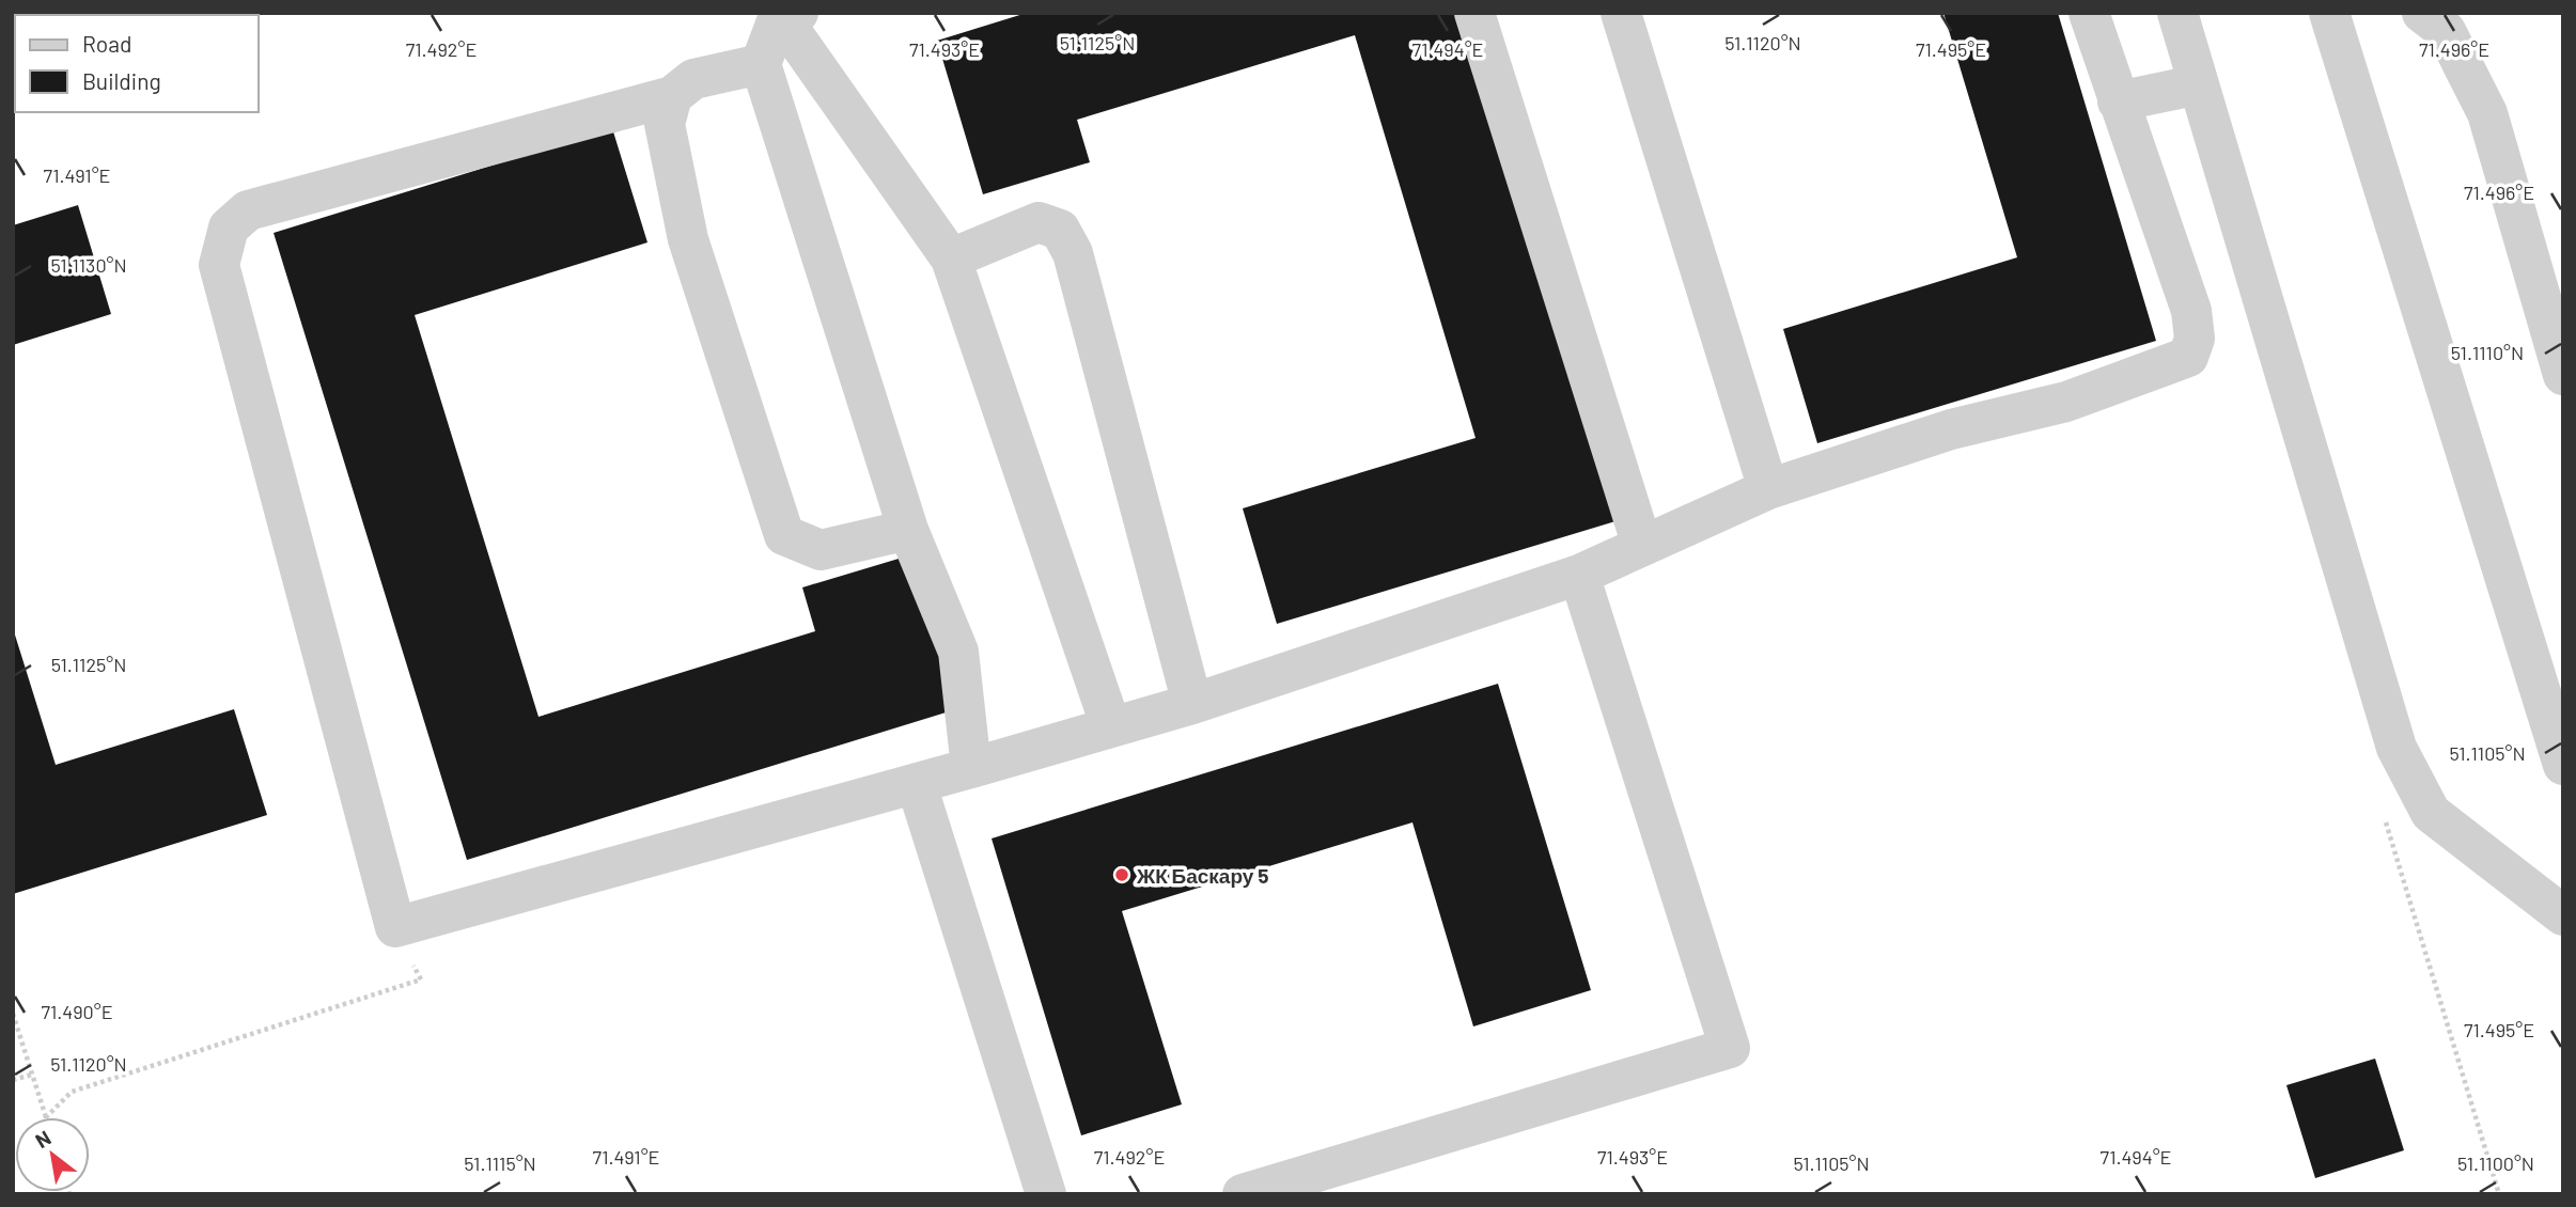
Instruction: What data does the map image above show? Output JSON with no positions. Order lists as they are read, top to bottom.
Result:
{
  "places": ["ЖК Баскару 5"],
  "legend": ["Road", "Building"],
  "north": "top left",
  "coordinates": [
    "51.1125°N",
    "51.1120°N",
    "71.494°E",
    "71.496°E",
    "71.492°E",
    "71.493°E",
    "71.495°E",
    "71.491°E",
    "51.1130°N",
    "51.1110°N",
    "51.1105°N",
    "71.490°E",
    "51.1115°N",
    "51.1100°N"
  ]
}
